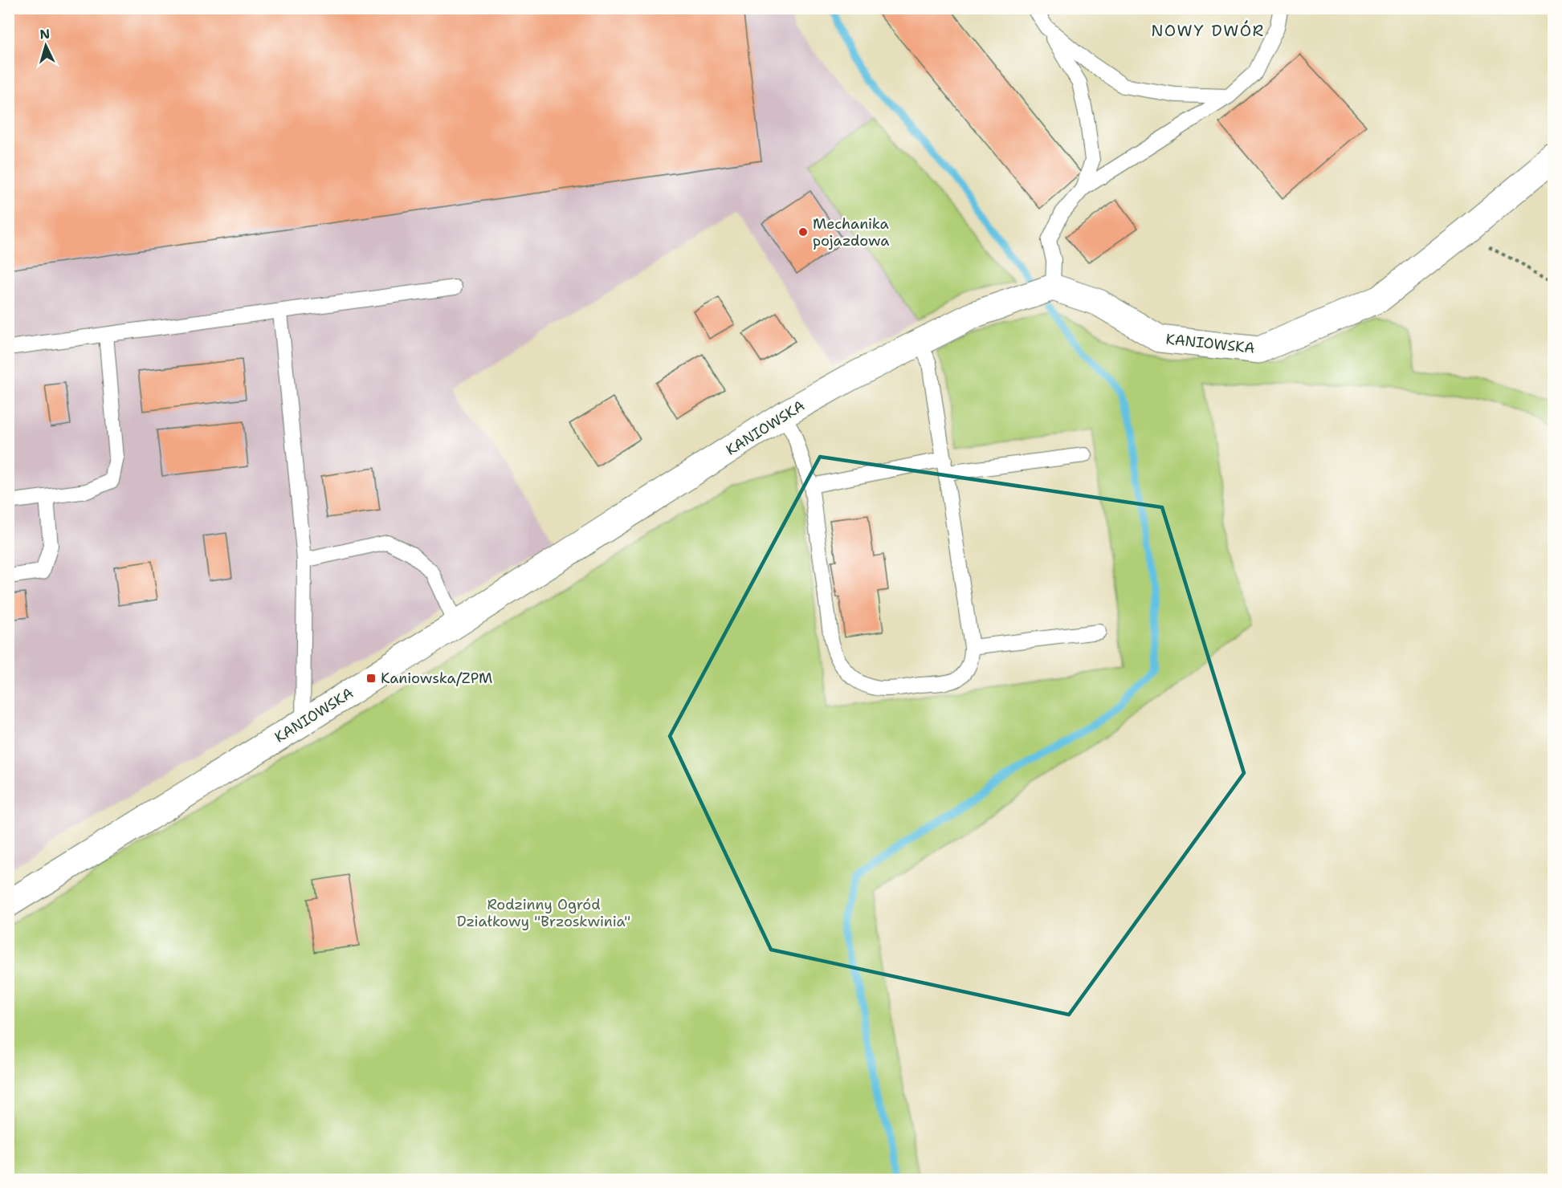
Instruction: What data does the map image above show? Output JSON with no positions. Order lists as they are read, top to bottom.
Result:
{
  "streets": {
    "street": ["KANIOWSKA"]
  },
  "districts": ["NOWY DWÓR"],
  "parks": ["Rodzinny Ogród Działkowy \"Brzoskwinia\""],
  "places": {
    "other": ["Mechanika pojazdowa"],
    "transit": ["Kaniowska/ZPM"]
  },
  "north": "top"
}
